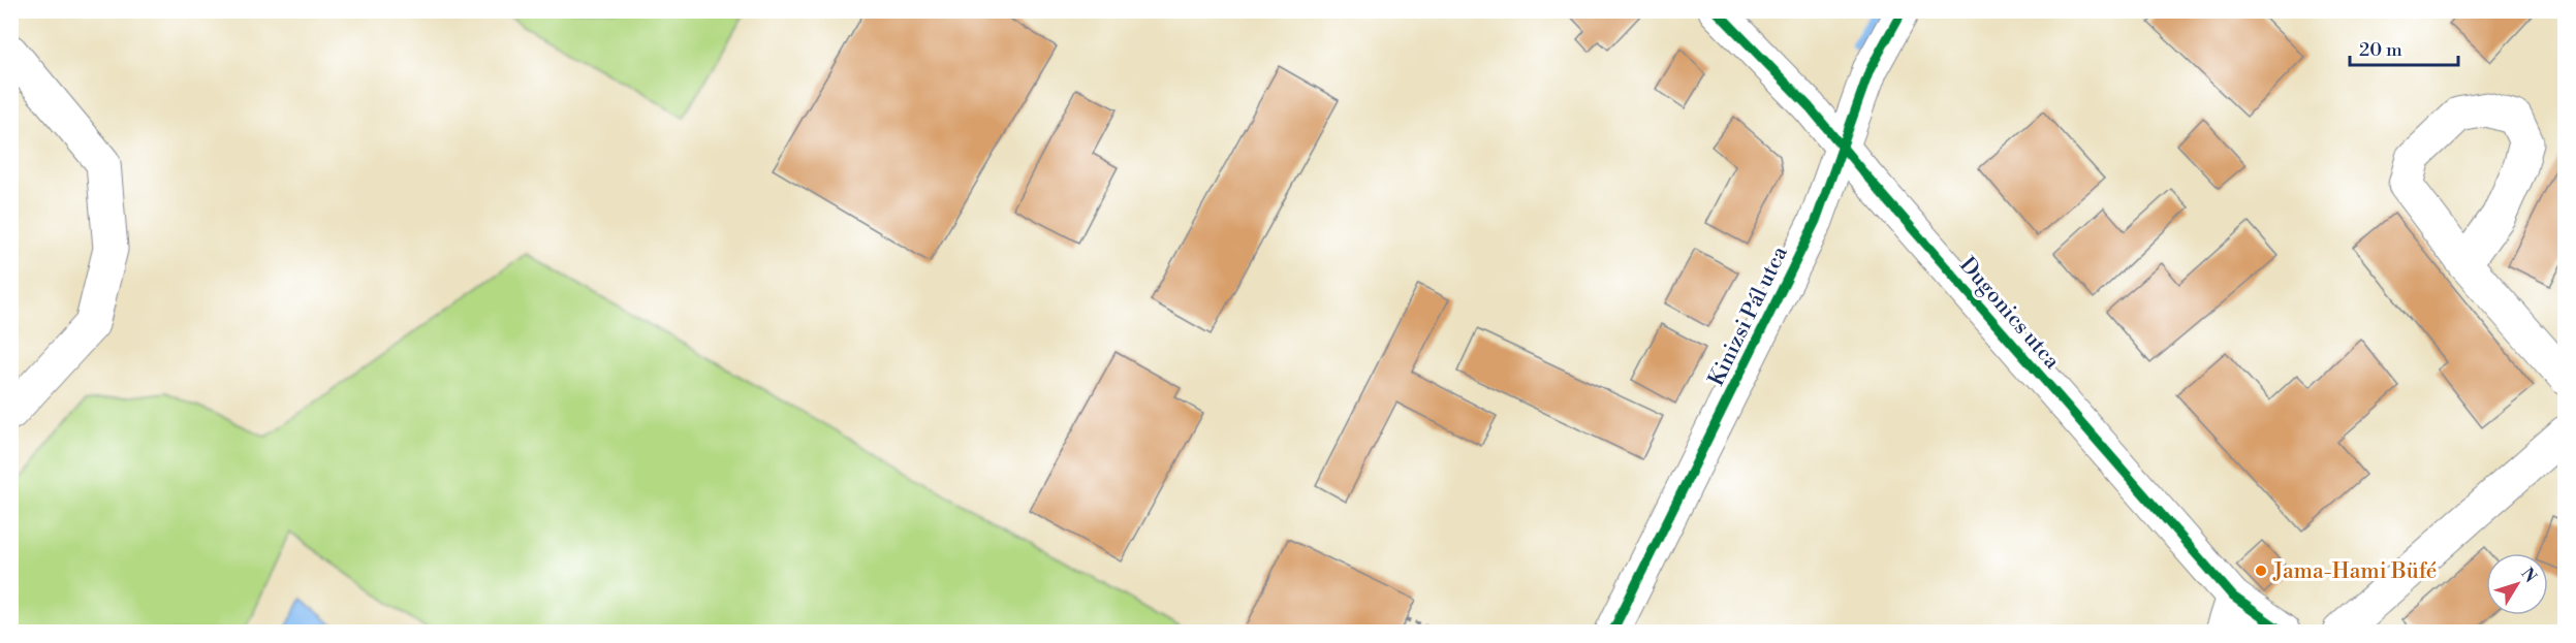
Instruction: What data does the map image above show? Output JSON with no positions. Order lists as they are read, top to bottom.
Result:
{
  "streets": {
    "street": ["Dugonics utca", "Kinizsi Pál utca"]
  },
  "crossings": [
    ["Dugonics utca", "Kinizsi Pál utca"]
  ],
  "places": ["Jama-Hami Büfé"],
  "scale_bar": "20 m",
  "north": "top right"
}
